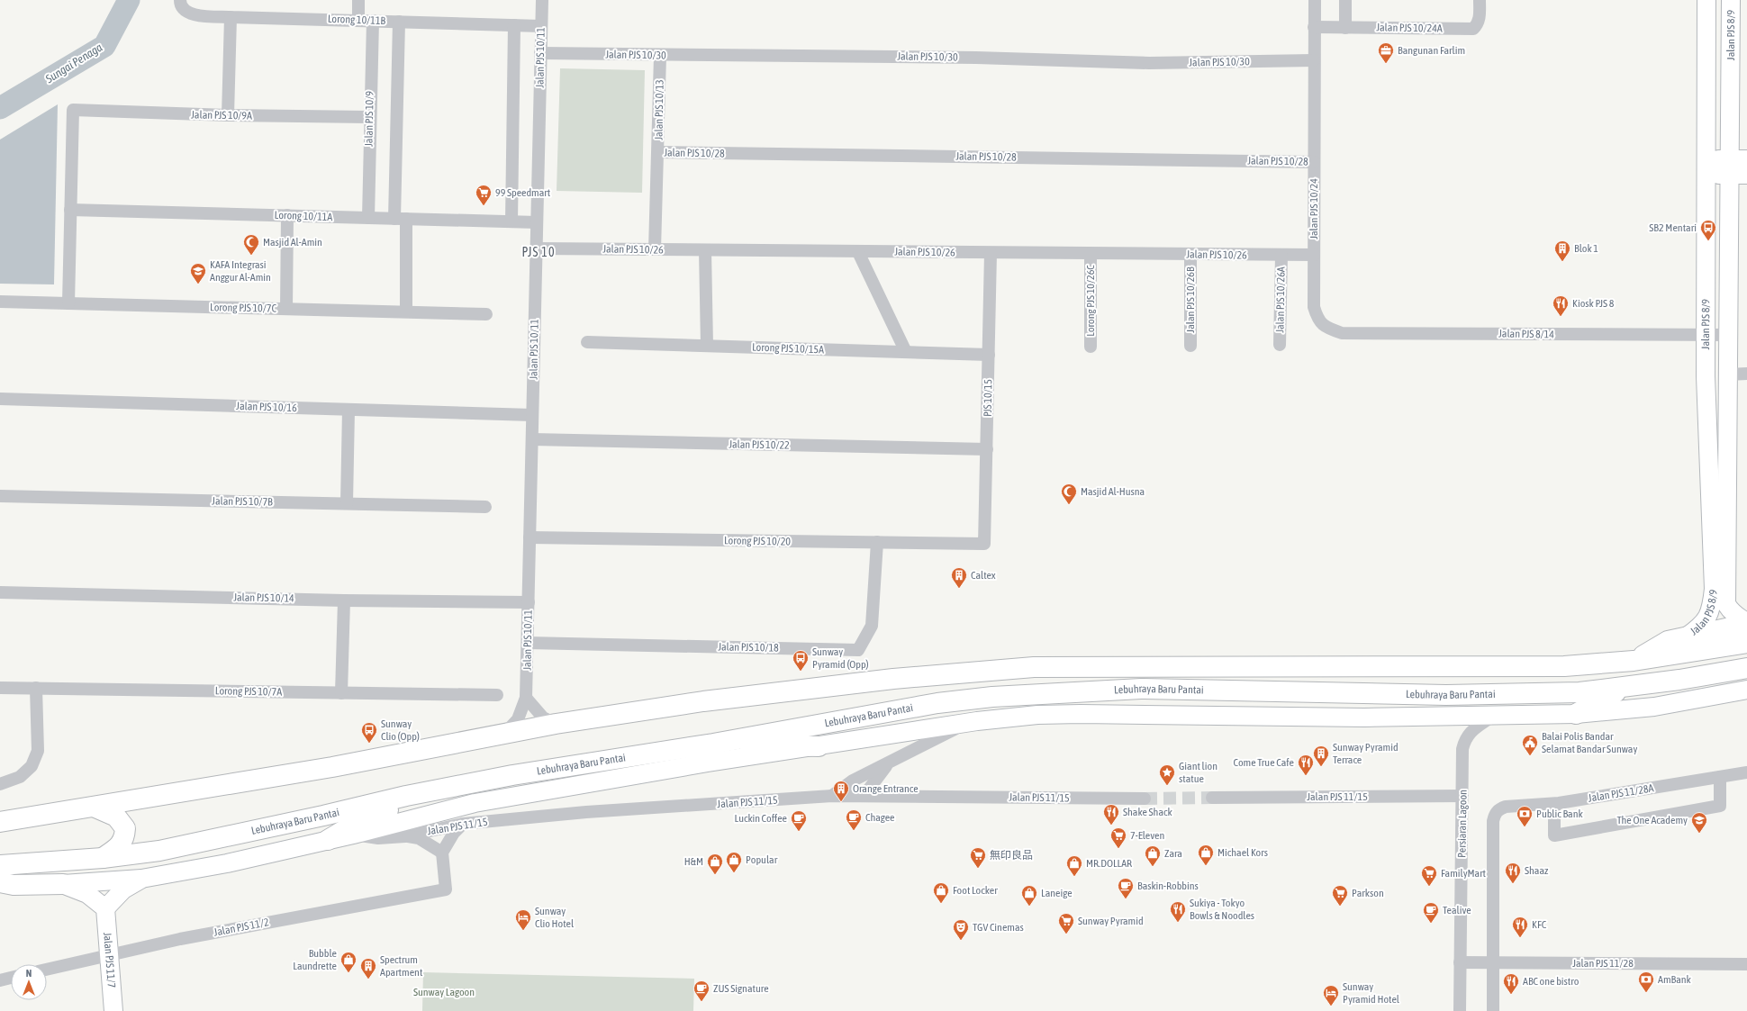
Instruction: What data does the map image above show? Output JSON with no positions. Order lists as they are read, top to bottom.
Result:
{
  "streets": {
    "highway": ["Lebuhraya Baru Pantai"],
    "main road": ["Jalan PJS 8/9", "Jalan PJS 11/7"],
    "street": [
      "Lorong 10/11B",
      "Jalan PJS 10/24A",
      "Jalan PJS 10/30",
      "Jalan PJS 10/11",
      "Jalan PJS 10/13",
      "Jalan PJS 10/9A",
      "Jalan PJS 10/9",
      "Jalan PJS 10/28",
      "Jalan PJS 10/24",
      "Lorong 10/11A",
      "Jalan PJS 10/26",
      "Jalan PJS 10/26B",
      "Jalan PJS 10/26A",
      "Lorong PJS 10/26C",
      "Lorong PJS 10/7C",
      "Jalan PJS 8/14",
      "Lorong PJS 10/15A",
      "PJS 10/15",
      "Jalan PJS 10/16",
      "Jalan PJS 10/22",
      "Jalan PJS 10/7B",
      "Lorong PJS 10/20",
      "Jalan PJS 10/14",
      "Jalan PJS 10/18",
      "Lorong PJS 10/7A",
      "Jalan PJS 11/28A",
      "Jalan PJS 11/15",
      "Persiaran Lagoon",
      "Jalan PJS 11/2",
      "Jalan PJS 11/28"
    ]
  },
  "crossings": [
    ["Lorong 10/11B", "Jalan PJS 10/11"],
    ["Lorong 10/11B", "Jalan PJS 10/9"],
    ["Jalan PJS 10/24A", "Jalan PJS 10/24"],
    ["Jalan PJS 8/9", "Jalan PJS 8/14"],
    ["Jalan PJS 10/30", "Jalan PJS 10/11"],
    ["Jalan PJS 10/30", "Jalan PJS 10/13"],
    ["Jalan PJS 10/30", "Jalan PJS 10/24"],
    ["Jalan PJS 10/11", "Lorong 10/11A"],
    ["Jalan PJS 10/11", "Jalan PJS 10/26"],
    ["Jalan PJS 10/11", "Jalan PJS 10/16"],
    ["Jalan PJS 10/11", "Jalan PJS 10/22"],
    ["Jalan PJS 10/11", "Lorong PJS 10/20"],
    ["Jalan PJS 10/11", "Jalan PJS 10/14"],
    ["Jalan PJS 10/11", "Jalan PJS 10/18"],
    ["Jalan PJS 10/11", "Lebuhraya Baru Pantai"],
    ["Jalan PJS 10/13", "Jalan PJS 10/28"],
    ["Jalan PJS 10/13", "Jalan PJS 10/26"],
    ["Jalan PJS 10/9A", "Jalan PJS 10/9"],
    ["Jalan PJS 10/9A", "Lorong 10/11A"],
    ["Jalan PJS 10/9", "Lorong 10/11A"],
    ["Jalan PJS 10/28", "Jalan PJS 10/24"],
    ["Jalan PJS 10/24", "Jalan PJS 10/26"],
    ["Jalan PJS 10/24", "Jalan PJS 8/14"],
    ["Jalan PJS 10/26", "Jalan PJS 10/26B"],
    ["Jalan PJS 10/26", "Jalan PJS 10/26A"],
    ["Jalan PJS 10/26", "Lorong PJS 10/26C"],
    ["Jalan PJS 10/26", "PJS 10/15"],
    ["Lorong PJS 10/15A", "PJS 10/15"],
    ["PJS 10/15", "Jalan PJS 10/22"],
    ["PJS 10/15", "Lorong PJS 10/20"],
    ["Lorong PJS 10/20", "Jalan PJS 10/18"],
    ["Jalan PJS 11/28A", "Jalan PJS 11/28"],
    ["Jalan PJS 11/15", "Persiaran Lagoon"],
    ["Persiaran Lagoon", "Jalan PJS 11/28"],
    ["Jalan PJS 11/2", "Jalan PJS 11/7"]
  ],
  "districts": ["PJS 10"],
  "water": ["Sungai Penaga"],
  "parks": ["Sunway Lagoon"],
  "places": {
    "office": ["Bangunan Farlim"],
    "supermarket": [
      "99 Speedmart",
      "7-Eleven",
      "無印良品",
      "FamilyMart",
      "Parkson",
      "Sunway Pyramid"
    ],
    "bus stop": ["SB2 Mentari", "Sunway Pyramid (Opp)", "Sunway Clio (Opp)"],
    "mosque": ["Masjid Al-Amin", "Masjid Al-Husna"],
    "building": [
      "Blok 1",
      "Caltex",
      "Sunway Pyramid Terrace",
      "Orange Entrance",
      "Spectrum Apartment"
    ],
    "school or university": ["KAFA Integrasi Anggur Al-Amin", "The One Academy"],
    "restaurant": [
      "Kiosk PJS 8",
      "Come True Cafe",
      "Shake Shack",
      "Shaaz",
      "Sukiya - Tokyo Bowls & Noodles",
      "KFC",
      "ABC one bistro"
    ],
    "public building": ["Balai Polis Bandar Selamat Bandar Sunway"],
    "place": ["Giant lion statue"],
    "bank": ["Public Bank", "AmBank"],
    "cafe": [
      "Chagee",
      "Luckin Coffee",
      "Baskin-Robbins",
      "Tealive",
      "ZUS Signature"
    ],
    "shop": [
      "Michael Kors",
      "Zara",
      "Popular",
      "H&M",
      "MR.DOLLAR",
      "Foot Locker",
      "Laneige",
      "Bubble Laundrette"
    ],
    "hotel": ["Sunway Clio Hotel", "Sunway Pyramid Hotel"],
    "theatre": ["TGV Cinemas"]
  },
  "north": "top"
}
